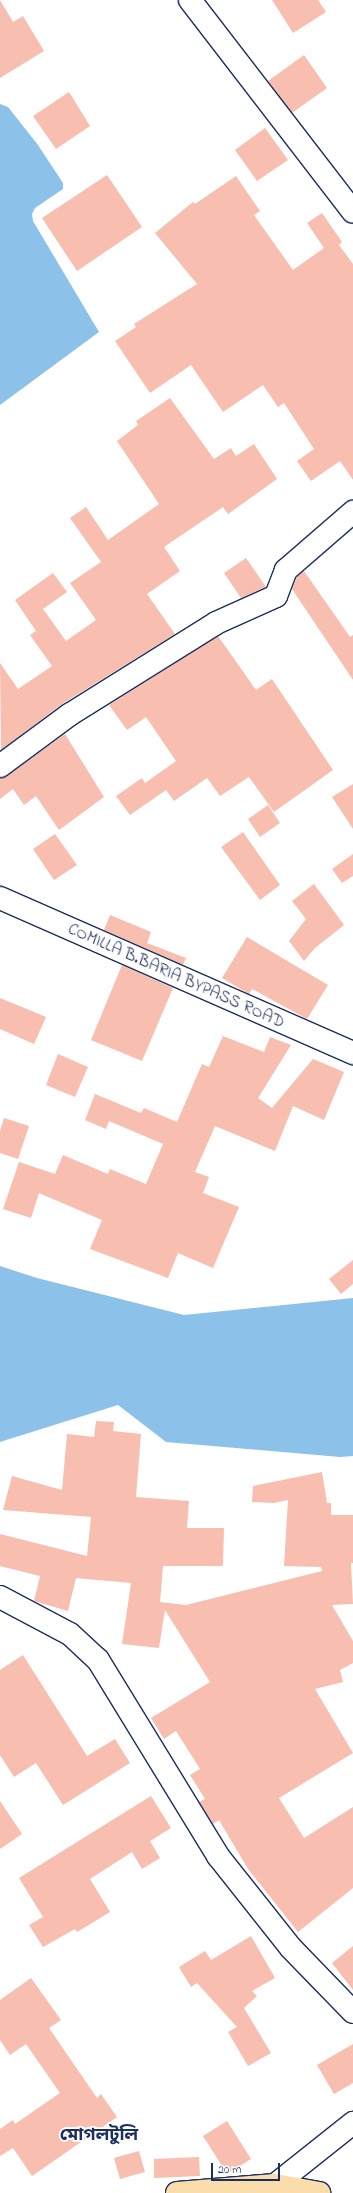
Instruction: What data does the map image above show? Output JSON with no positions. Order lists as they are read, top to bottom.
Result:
{
  "streets": {
    "street": ["COMILLA B.BARIA BYPASS ROAD"]
  },
  "districts": ["মোগলটুলি"],
  "scale_bar": "20 m"
}
